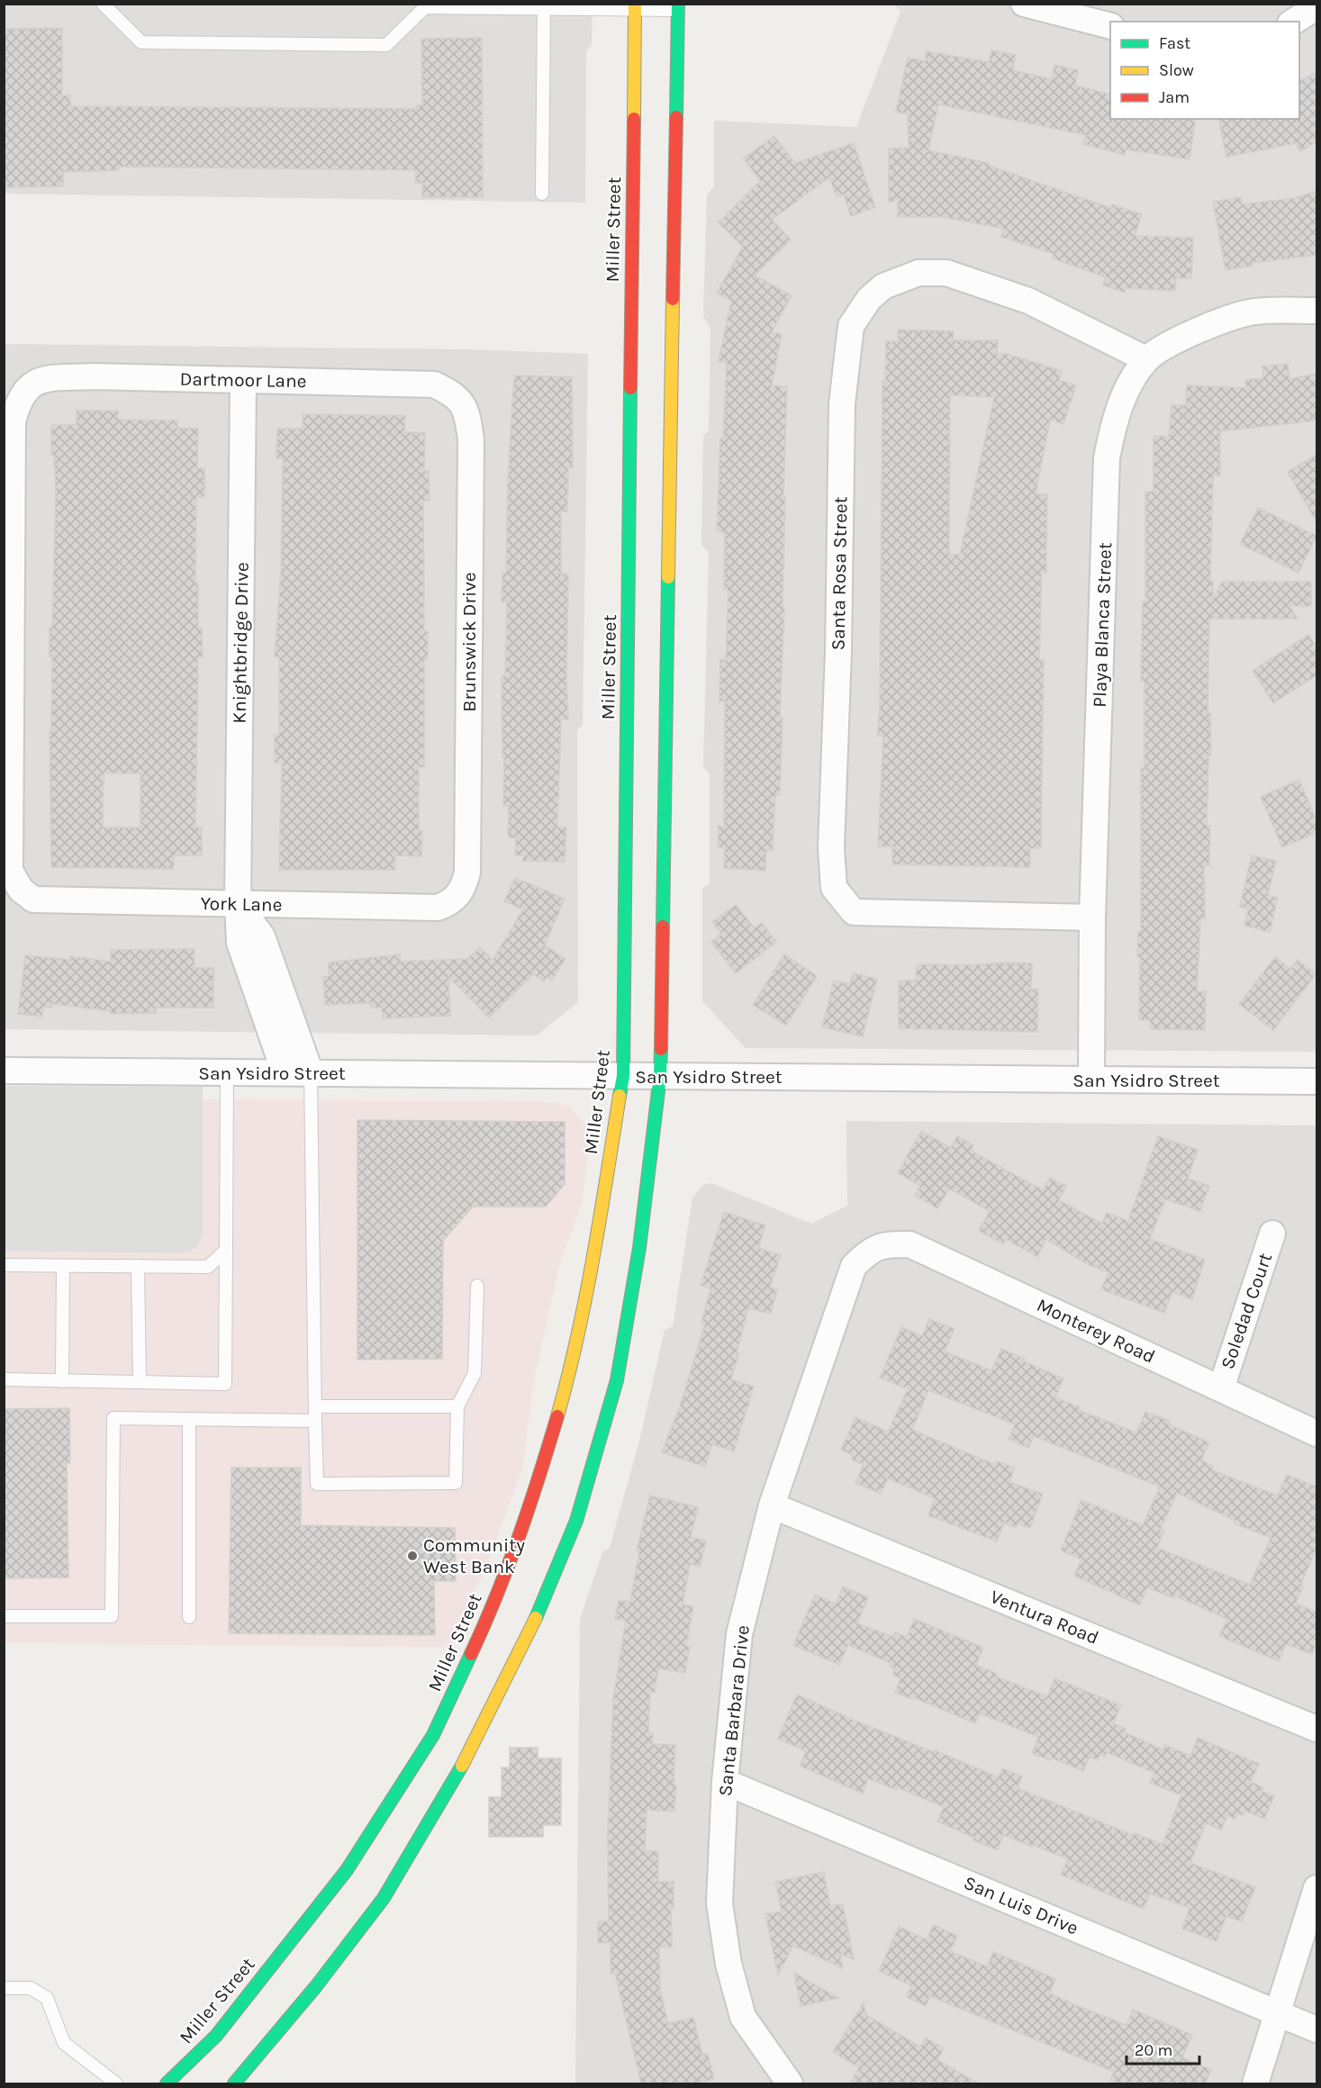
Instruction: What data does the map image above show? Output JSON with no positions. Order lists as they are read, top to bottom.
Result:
{
  "streets": {
    "street": [
      "Miller Street",
      "Dartmoor Lane",
      "Santa Rosa Street",
      "Playa Blanca Street",
      "Brunswick Drive",
      "Knightbridge Drive",
      "York Lane",
      "San Ysidro Street",
      "Soledad Court",
      "Monterey Road",
      "Ventura Road",
      "Santa Barbara Drive",
      "San Luis Drive"
    ]
  },
  "crossings": [
    ["Miller Street", "San Ysidro Street"],
    ["Dartmoor Lane", "Brunswick Drive"],
    ["Dartmoor Lane", "Knightbridge Drive"],
    ["Dartmoor Lane", "York Lane"],
    ["Santa Rosa Street", "Playa Blanca Street"],
    ["Playa Blanca Street", "San Ysidro Street"],
    ["Brunswick Drive", "York Lane"],
    ["Knightbridge Drive", "York Lane"],
    ["Knightbridge Drive", "San Ysidro Street"],
    ["Soledad Court", "Monterey Road"],
    ["Monterey Road", "Santa Barbara Drive"],
    ["Ventura Road", "Santa Barbara Drive"],
    ["Santa Barbara Drive", "San Luis Drive"]
  ],
  "places": ["Community West Bank"],
  "legend": ["Fast", "Slow", "Jam"],
  "scale_bar": "20 m"
}
